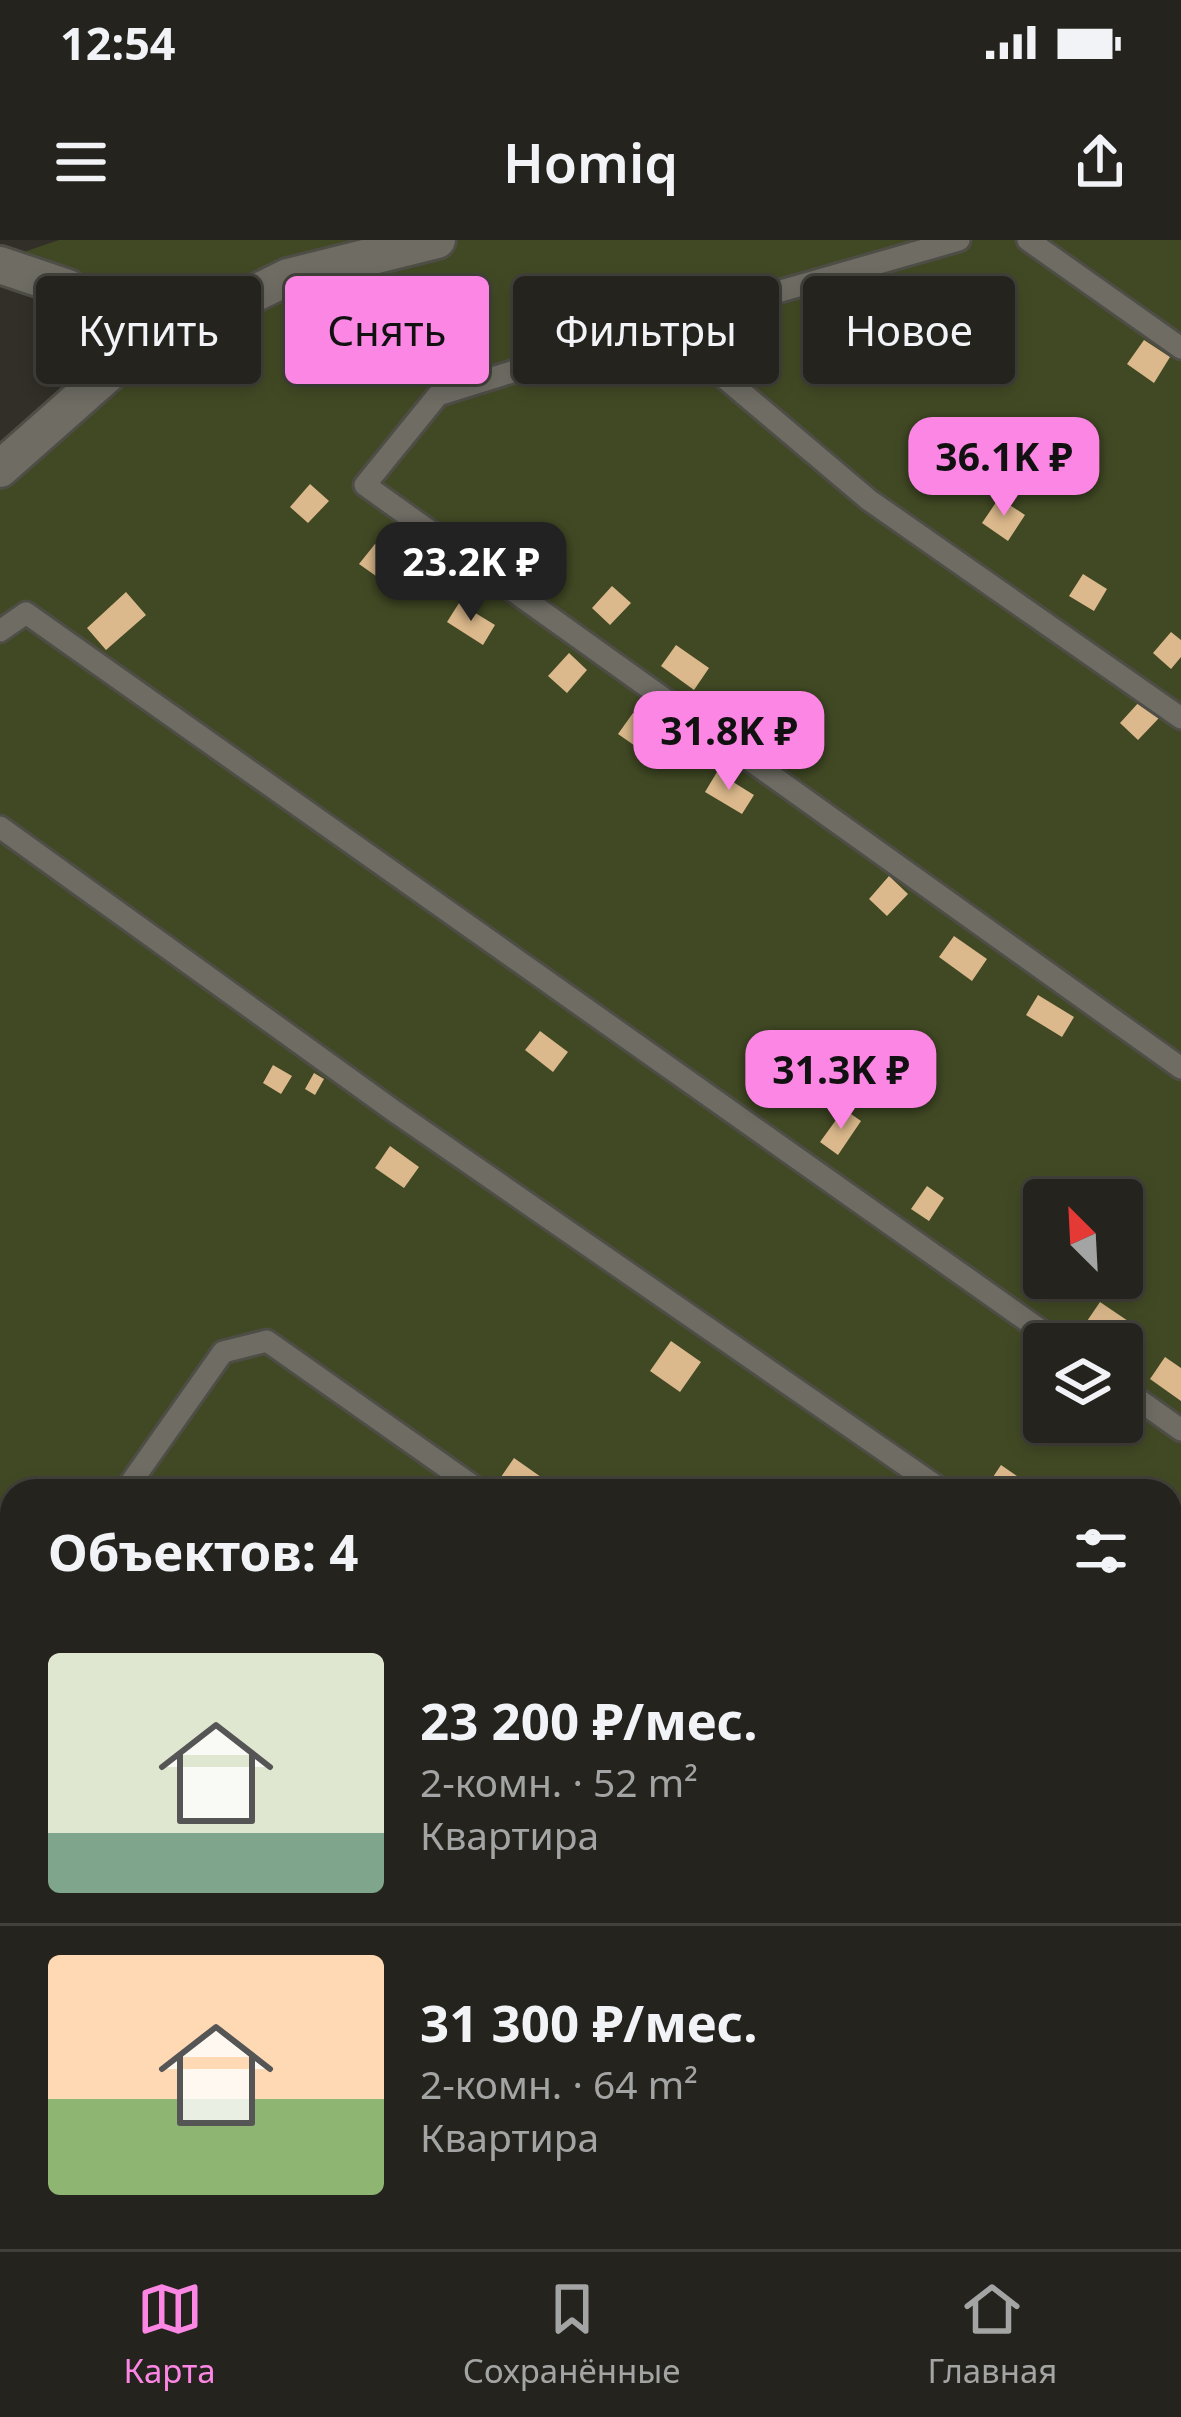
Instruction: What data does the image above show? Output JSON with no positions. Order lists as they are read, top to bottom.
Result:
{
  "north": "top left",
  "page": {
    "status": "12:54",
    "header": "Homiq",
    "chip": [
      "Купить",
      "Снять",
      "Фильтры",
      "Новое"
    ],
    "price": [
      "36.1K ₽",
      "23.2K ₽",
      "31.8K ₽",
      "31.3K ₽"
    ],
    "heading": "Объектов: 4",
    "list": [
      {
        "name": "23 200 ₽/мес.",
        "note": "2-комн. · 52 m² · Квартира"
      },
      {
        "name": "31 300 ₽/мес.",
        "note": "2-комн. · 64 m² · Квартира"
      }
    ],
    "tabs": ["Карта", "Сохранённые", "Главная"]
  }
}
